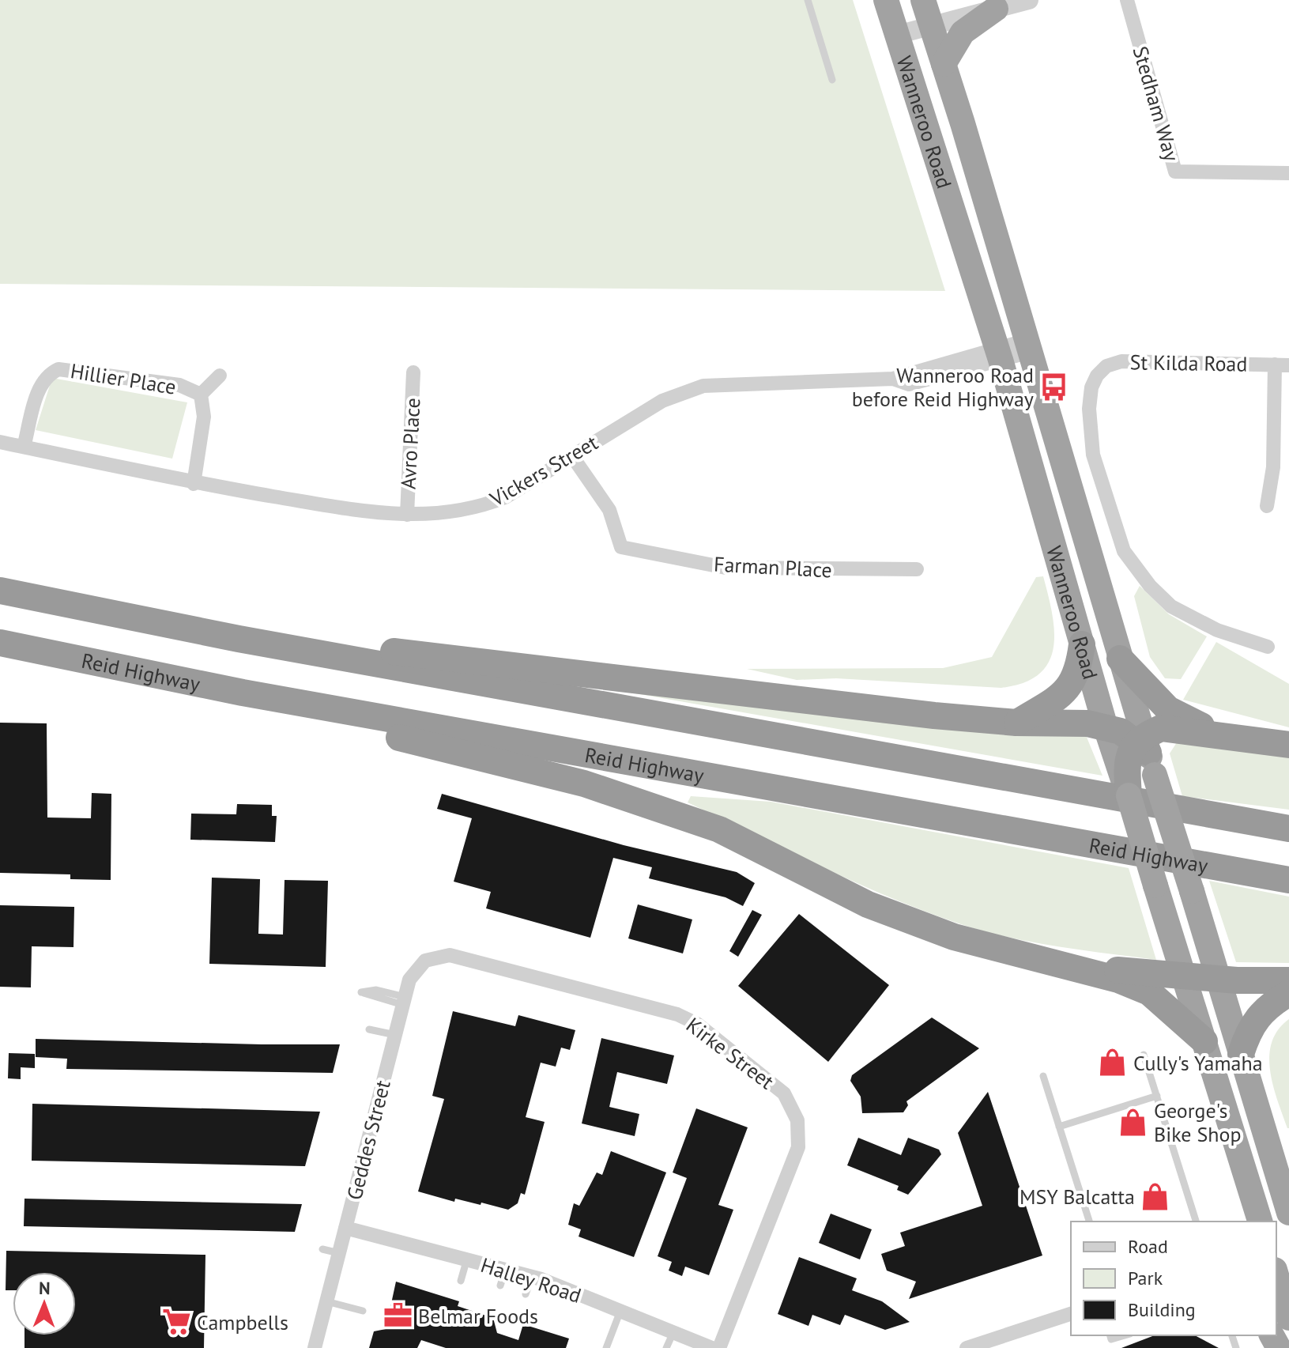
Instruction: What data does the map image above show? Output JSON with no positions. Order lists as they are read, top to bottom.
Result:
{
  "streets": {
    "highway": ["Wanneroo Road", "Reid Highway"],
    "street": [
      "Stedham Way",
      "St Kilda Road",
      "Hillier Place",
      "Avro Place",
      "Vickers Street",
      "Farman Place",
      "Kirke Street",
      "Geddes Street",
      "Halley Road"
    ]
  },
  "crossings": [
    ["Wanneroo Road", "Vickers Street"],
    ["Hillier Place", "Vickers Street"],
    ["Avro Place", "Vickers Street"],
    ["Vickers Street", "Farman Place"],
    ["Kirke Street", "Geddes Street"],
    ["Geddes Street", "Halley Road"]
  ],
  "places": {
    "bus stop": ["Wanneroo Road before Reid Highway"],
    "shop": ["Cully's Yamaha", "George's Bike Shop", "MSY Balcatta"],
    "office": ["Belmar Foods"],
    "supermarket": ["Campbells"]
  },
  "legend": ["Road", "Park", "Building"],
  "north": "top"
}
